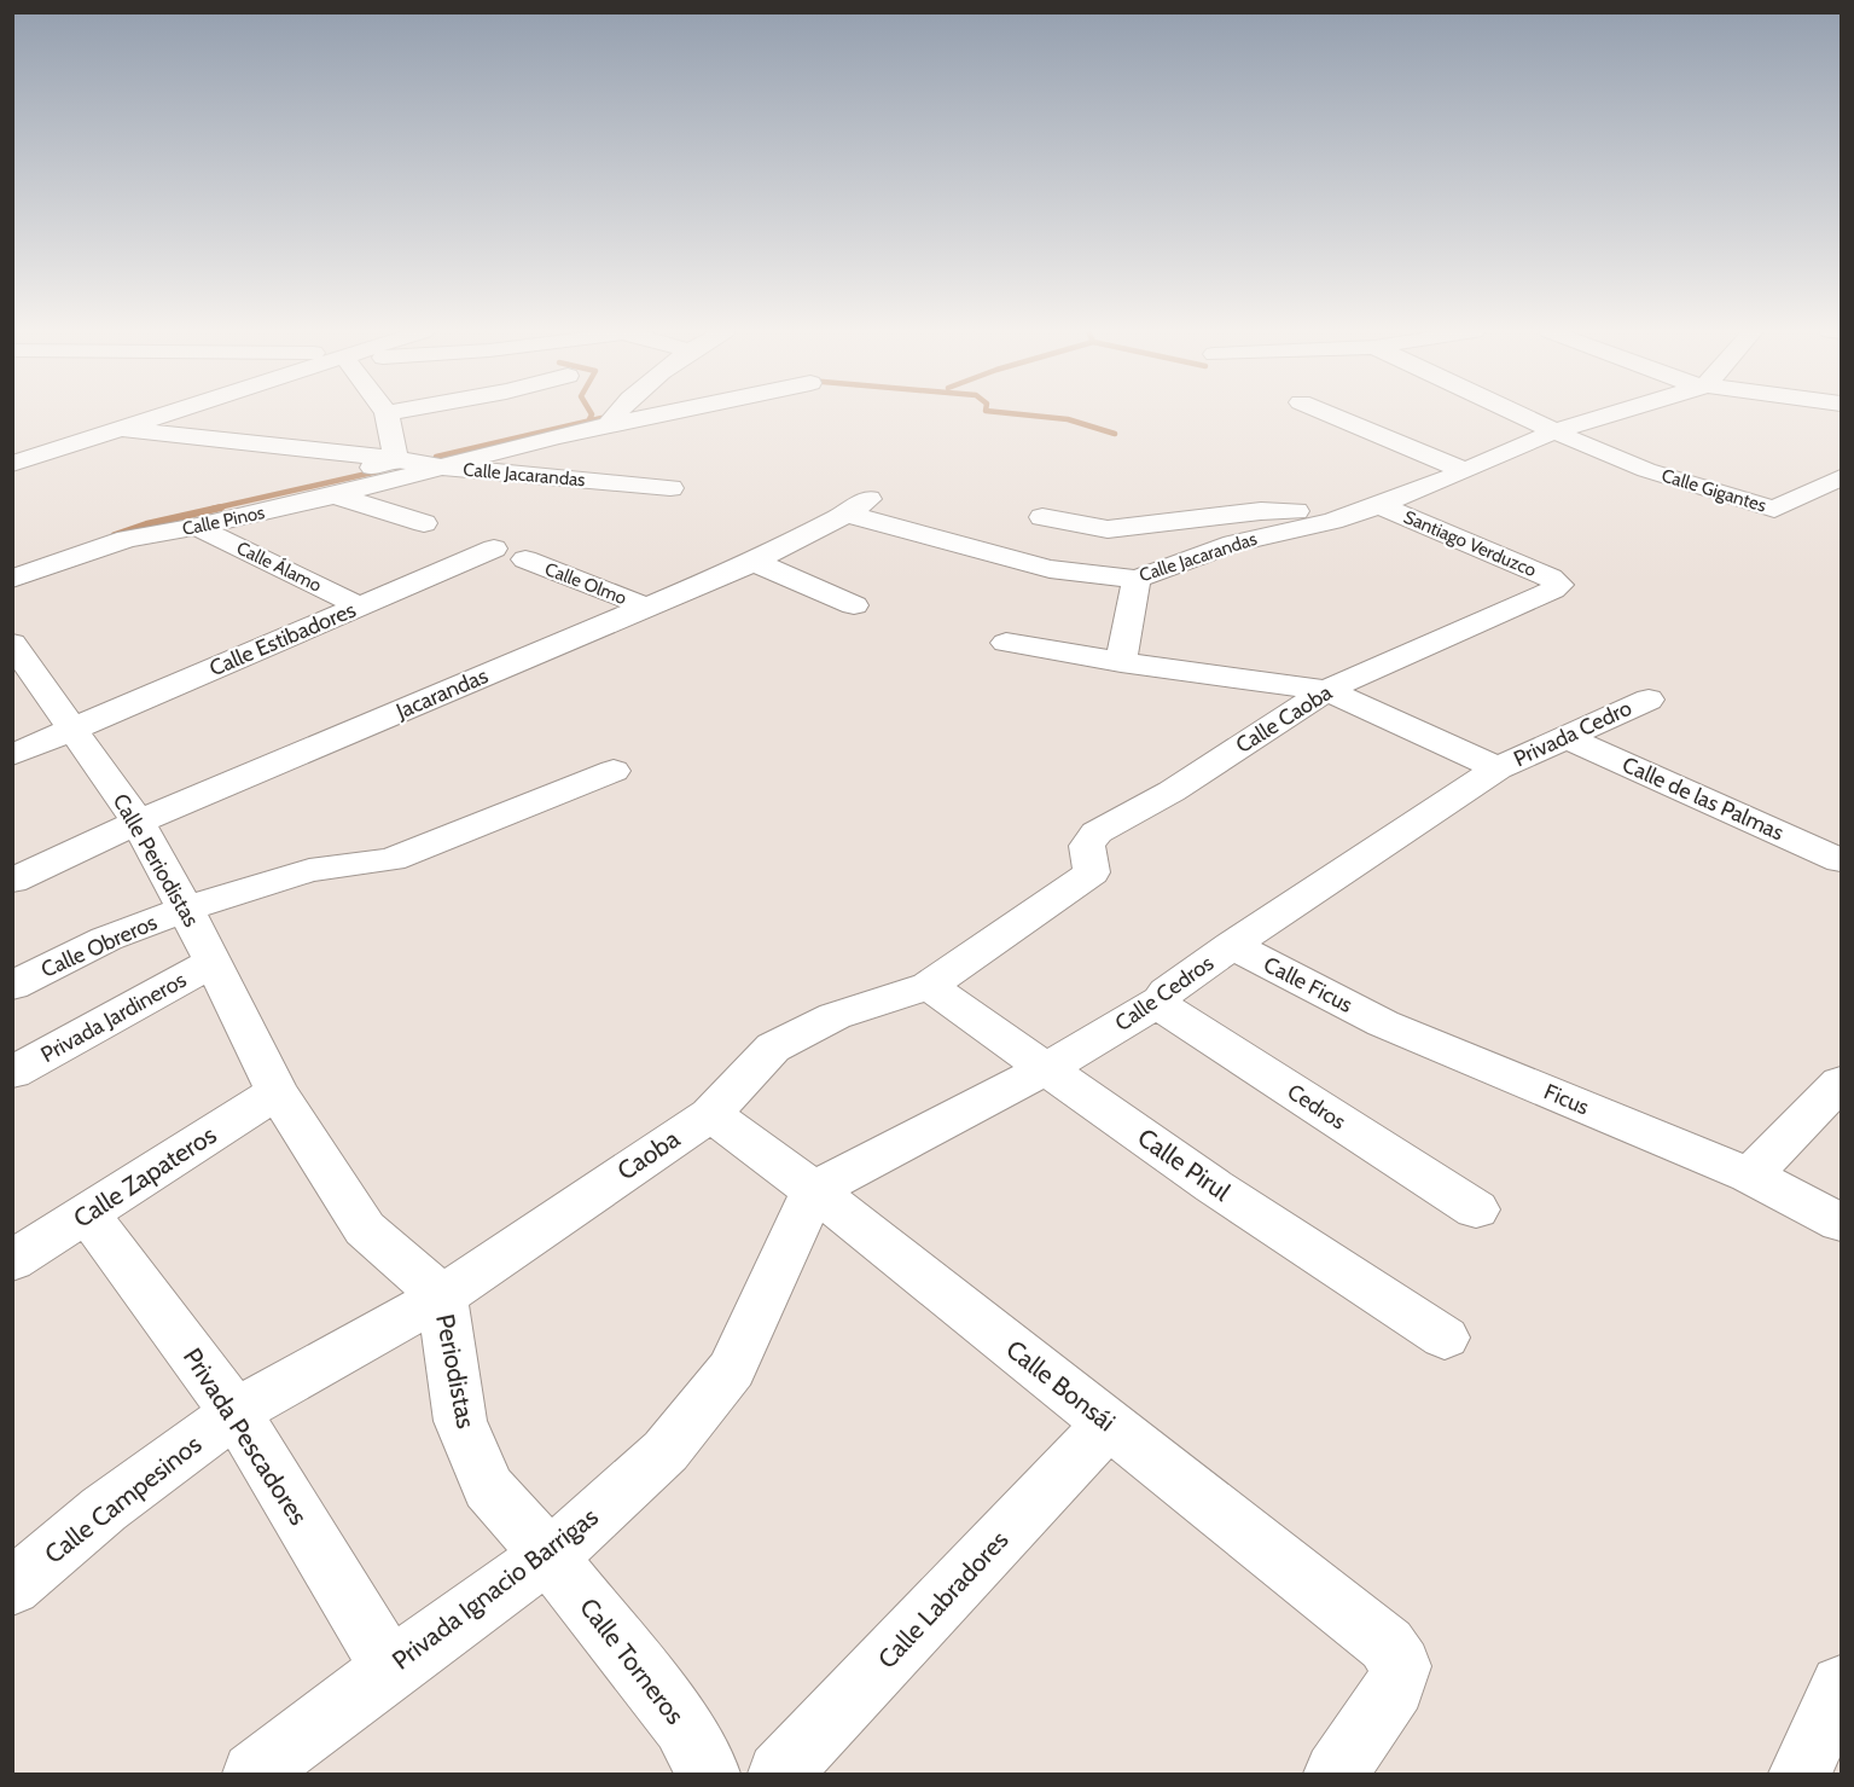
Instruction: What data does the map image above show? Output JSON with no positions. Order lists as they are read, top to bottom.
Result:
{
  "streets": {
    "street": [
      "Calle Jacarandas",
      "Calle Gigantes",
      "Calle Pinos",
      "Santiago Verduzco",
      "Calle Álamo",
      "Calle Olmo",
      "Calle Estibadores",
      "Jacarandas",
      "Calle Caoba",
      "Privada Cedro",
      "Calle de las Palmas",
      "Calle Periodistas",
      "Calle Obreros",
      "Calle Ficus",
      "Calle Cedros",
      "Privada Jardineros",
      "Ficus",
      "Cedros",
      "Caoba",
      "Calle Pirul",
      "Calle Zapateros",
      "Periodistas",
      "Calle Bonsái",
      "Privada Pescadores",
      "Calle Campesinos",
      "Privada Ignacio Barrigas",
      "Calle Labradores",
      "Calle Torneros"
    ]
  },
  "crossings": [
    ["Calle Jacarandas", "Calle Pinos"],
    ["Calle Jacarandas", "Santiago Verduzco"],
    ["Calle Jacarandas", "Jacarandas"],
    ["Calle Pinos", "Calle Álamo"],
    ["Santiago Verduzco", "Calle Caoba"],
    ["Calle Álamo", "Calle Estibadores"],
    ["Calle Olmo", "Jacarandas"],
    ["Calle Estibadores", "Calle Periodistas"],
    ["Jacarandas", "Calle Periodistas"],
    ["Calle Caoba", "Caoba"],
    ["Privada Cedro", "Calle de las Palmas"],
    ["Privada Cedro", "Calle Cedros"],
    ["Calle Periodistas", "Calle Obreros"],
    ["Calle Periodistas", "Privada Jardineros"],
    ["Calle Periodistas", "Calle Zapateros"],
    ["Calle Periodistas", "Periodistas"],
    ["Calle Ficus", "Calle Cedros"],
    ["Calle Ficus", "Ficus"],
    ["Calle Cedros", "Cedros"],
    ["Calle Cedros", "Calle Pirul"],
    ["Calle Cedros", "Calle Bonsái"],
    ["Calle Cedros", "Privada Ignacio Barrigas"],
    ["Caoba", "Calle Pirul"],
    ["Caoba", "Periodistas"],
    ["Caoba", "Calle Bonsái"],
    ["Caoba", "Privada Pescadores"],
    ["Caoba", "Calle Campesinos"],
    ["Calle Zapateros", "Periodistas"],
    ["Calle Zapateros", "Privada Pescadores"],
    ["Periodistas", "Privada Ignacio Barrigas"],
    ["Periodistas", "Calle Torneros"],
    ["Calle Bonsái", "Privada Ignacio Barrigas"],
    ["Calle Bonsái", "Calle Labradores"],
    ["Privada Pescadores", "Calle Campesinos"],
    ["Privada Pescadores", "Privada Ignacio Barrigas"],
    ["Privada Ignacio Barrigas", "Calle Torneros"]
  ]
}
